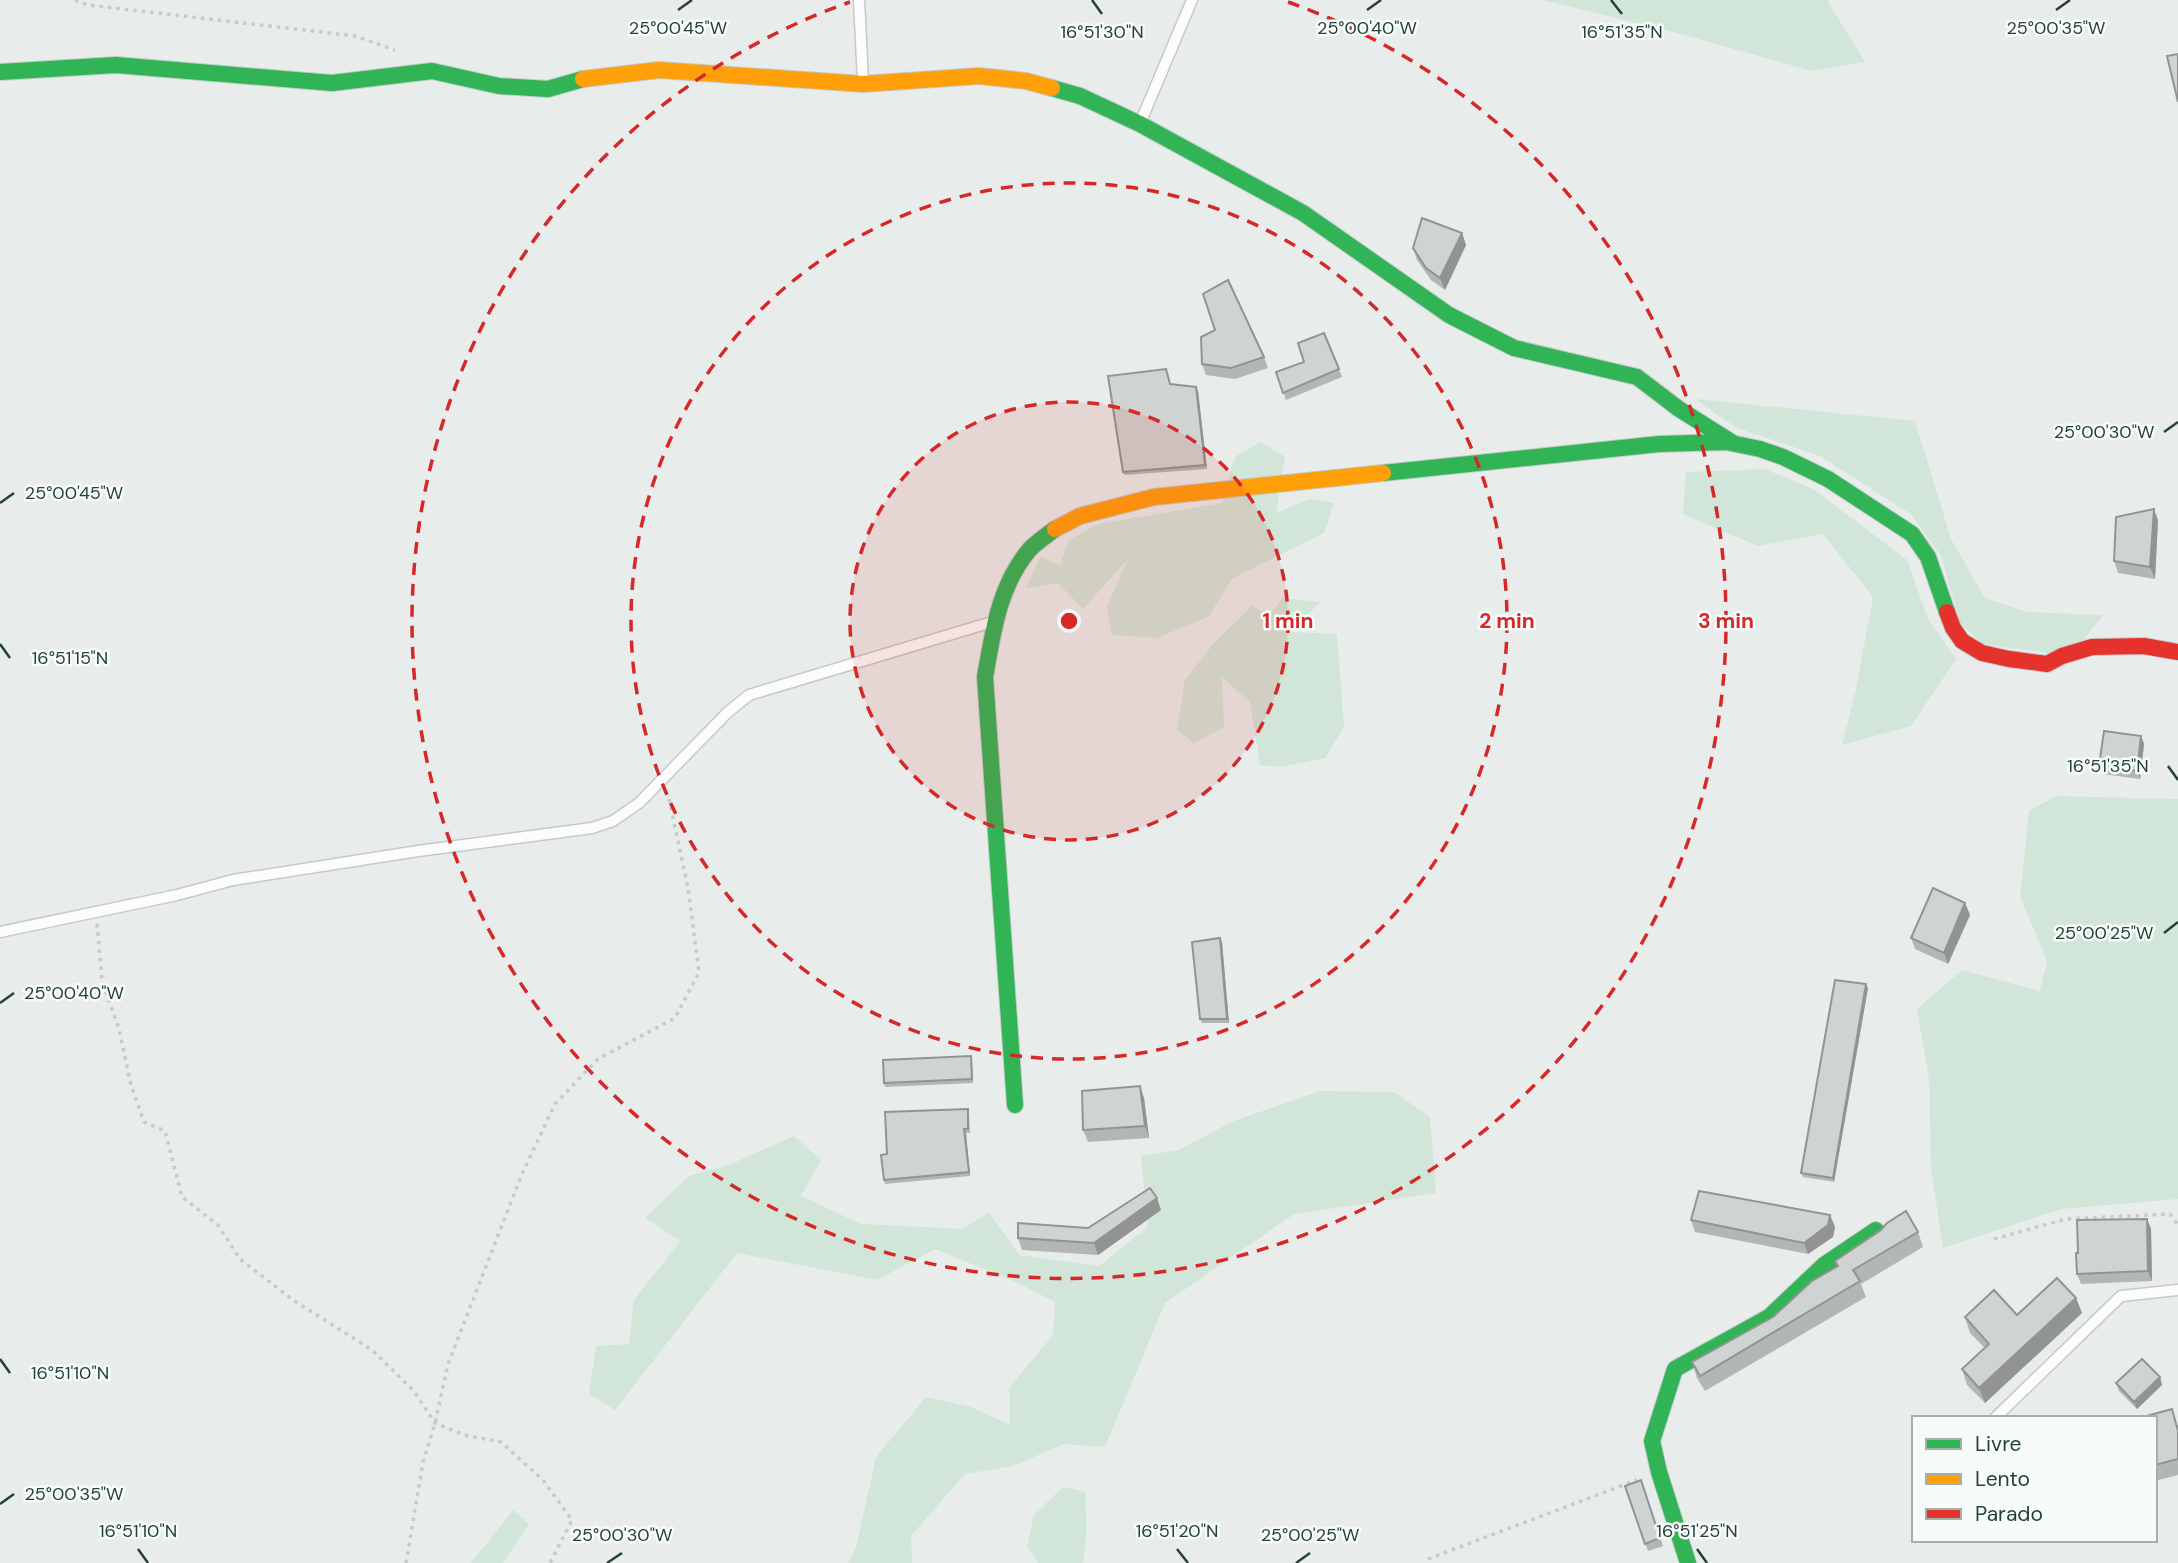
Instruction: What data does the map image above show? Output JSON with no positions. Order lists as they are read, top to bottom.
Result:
{
  "legend": ["Livre", "Lento", "Parado"],
  "coordinates": [
    "25°00'45\"W",
    "25°00'40\"W",
    "25°00'35\"W",
    "16°51'30\"N",
    "16°51'35\"N",
    "25°00'30\"W",
    "16°51'15\"N",
    "25°00'25\"W",
    "16°51'10\"N",
    "16°51'20\"N",
    "16°51'25\"N"
  ],
  "rings": ["1 min", "2 min", "3 min"]
}
